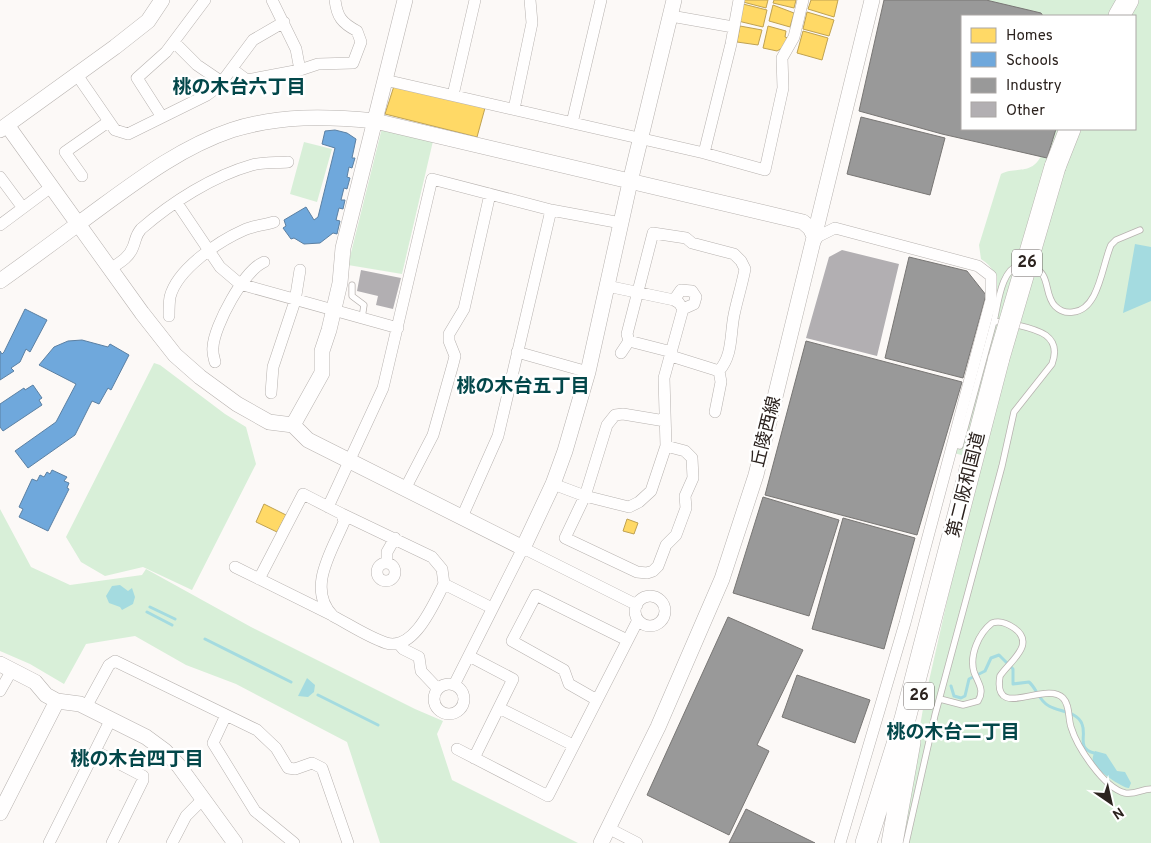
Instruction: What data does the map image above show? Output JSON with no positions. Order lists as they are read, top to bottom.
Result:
{
  "streets": {
    "highway": ["26", "第二阪和国道"],
    "street": ["丘陵西線"]
  },
  "crossings": [
    ["26", "第二阪和国道"]
  ],
  "districts": [
    "桃の木台六丁目",
    "桃の木台五丁目",
    "桃の木台二丁目",
    "桃の木台四丁目"
  ],
  "legend": [
    "Homes",
    "Schools",
    "Industry",
    "Other"
  ],
  "north": "bottom right"
}
